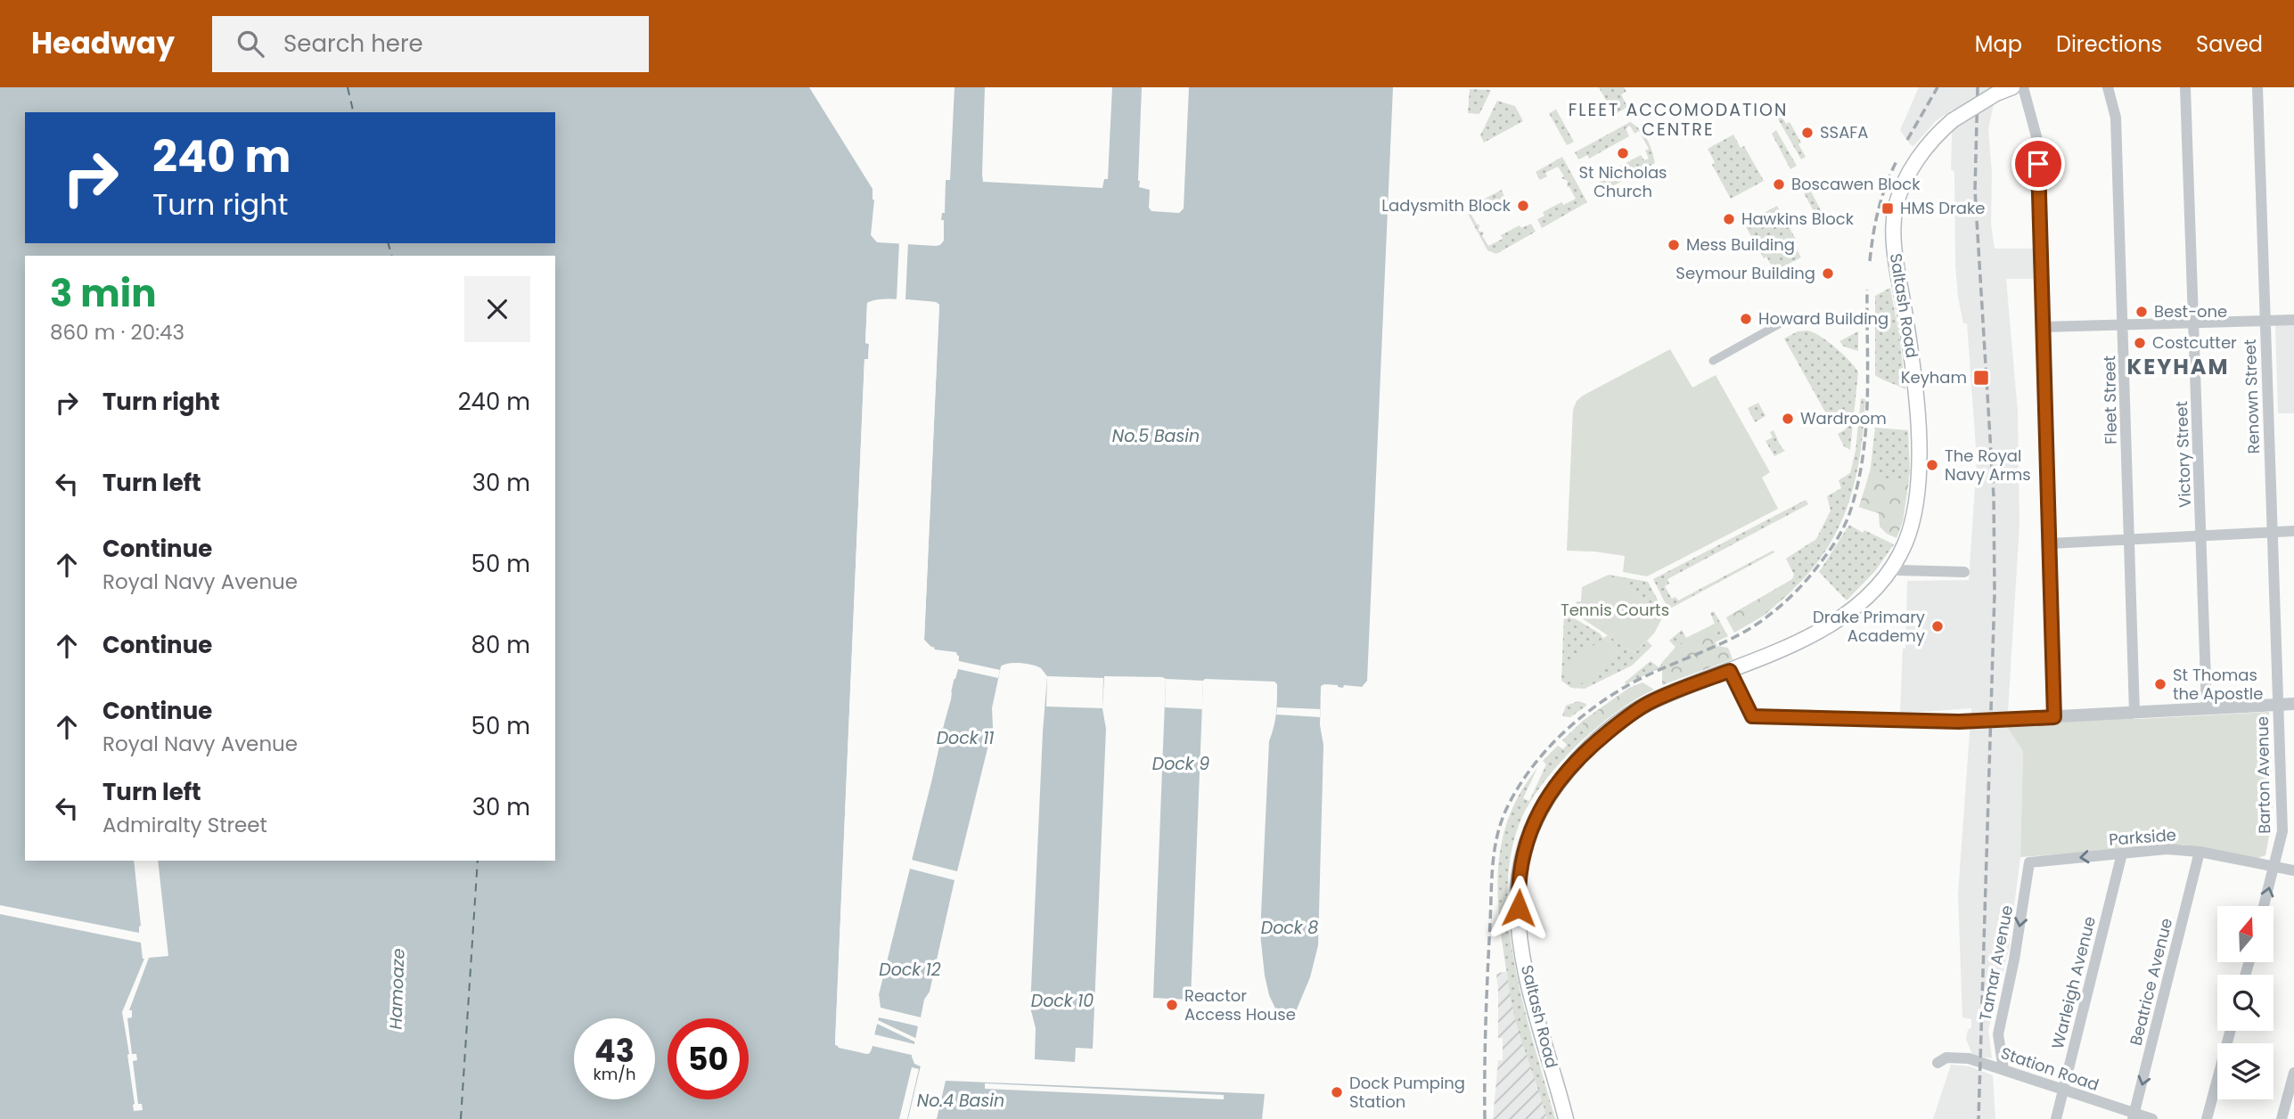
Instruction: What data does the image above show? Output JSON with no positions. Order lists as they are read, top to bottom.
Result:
{
  "streets": {
    "main road": ["Saltash Road"],
    "street": [
      "Renown Street",
      "Fleet Street",
      "Victory Street",
      "Barton Avenue",
      "Parkside",
      "Tamar Avenue",
      "Beatrice Avenue",
      "Warleigh Avenue",
      "Station Road"
    ]
  },
  "crossings": [
    ["Renown Street", "Barton Avenue"],
    ["Barton Avenue", "Parkside"],
    ["Parkside", "Tamar Avenue"],
    ["Parkside", "Beatrice Avenue"],
    ["Parkside", "Warleigh Avenue"],
    ["Tamar Avenue", "Station Road"],
    ["Beatrice Avenue", "Station Road"],
    ["Warleigh Avenue", "Station Road"]
  ],
  "one_way": ["Tamar Avenue"],
  "districts": ["FLEET ACCOMODATION CENTRE", "KEYHAM"],
  "water": [
    "No.5 Basin",
    "Dock 11",
    "Dock 9",
    "Dock 8",
    "Dock 12",
    "Hamoaze",
    "Dock 10",
    "No.4 Basin"
  ],
  "parks": ["Tennis Courts"],
  "places": {
    "other": [
      "SSAFA",
      "St Nicholas Church",
      "Boscawen Block",
      "Ladysmith Block",
      "Hawkins Block",
      "Mess Building",
      "Seymour Building",
      "Best-one",
      "Howard Building",
      "Costcutter",
      "Wardroom",
      "The Royal Navy Arms",
      "Drake Primary Academy",
      "St Thomas the Apostle",
      "Reactor Access House",
      "Dock Pumping Station"
    ],
    "transit": ["HMS Drake", "Keyham"]
  },
  "north": "top",
  "page": {
    "header": "Headway",
    "search": "Search here",
    "nav": ["Map", "Directions", "Saved"],
    "turn": ["240 m", "Turn right"],
    "heading": ["3 min", "860 m · 20:43"],
    "list": [
      {
        "name": "Turn right",
        "value": "240 m"
      },
      {
        "name": "Turn left",
        "value": "30 m"
      },
      {
        "name": "Continue",
        "note": "Royal Navy Avenue",
        "value": "50 m"
      },
      {
        "name": "Continue",
        "value": "80 m"
      },
      {
        "name": "Continue",
        "note": "Royal Navy Avenue",
        "value": "50 m"
      },
      {
        "name": "Turn left",
        "note": "Admiralty Street",
        "value": "30 m"
      }
    ],
    "speed": "43 km/h",
    "limit": "50"
  }
}
